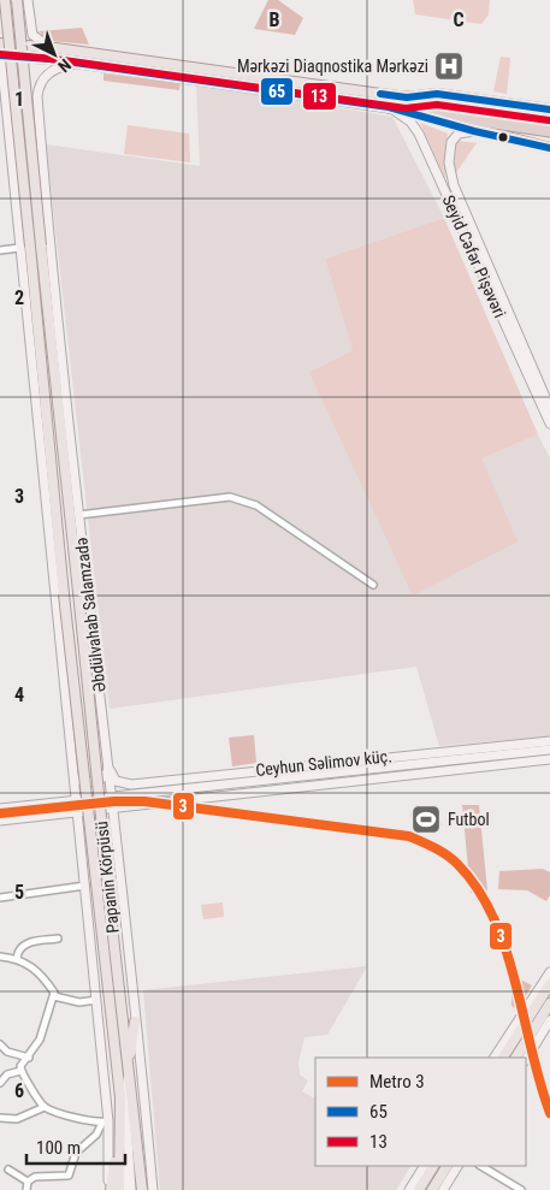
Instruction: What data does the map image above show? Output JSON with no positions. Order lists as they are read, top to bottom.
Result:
{
  "streets": {
    "main road": [
      "Seyid Cəfər Pişəvəri",
      "Əbdülvahab Salamzadə",
      "Ceyhun Səlimov küç.",
      "Papanin Körpüsü"
    ]
  },
  "crossings": [
    ["Əbdülvahab Salamzadə", "Ceyhun Səlimov küç."],
    ["Əbdülvahab Salamzadə", "Papanin Körpüsü"]
  ],
  "places": {
    "hospital": ["Mərkəzi Diaqnostika Mərkəzi"],
    "sports": ["Futbol"]
  },
  "lines": ["transit line 13", "transit line 65", "metro line 3"],
  "legend": ["Metro 3", "65", "13"],
  "scale_bar": "100 m",
  "north": "bottom right",
  "grid": {
    "columns": ["B", "C"],
    "rows": [
      "1",
      "2",
      "3",
      "4",
      "5",
      "6"
    ]
  }
}
